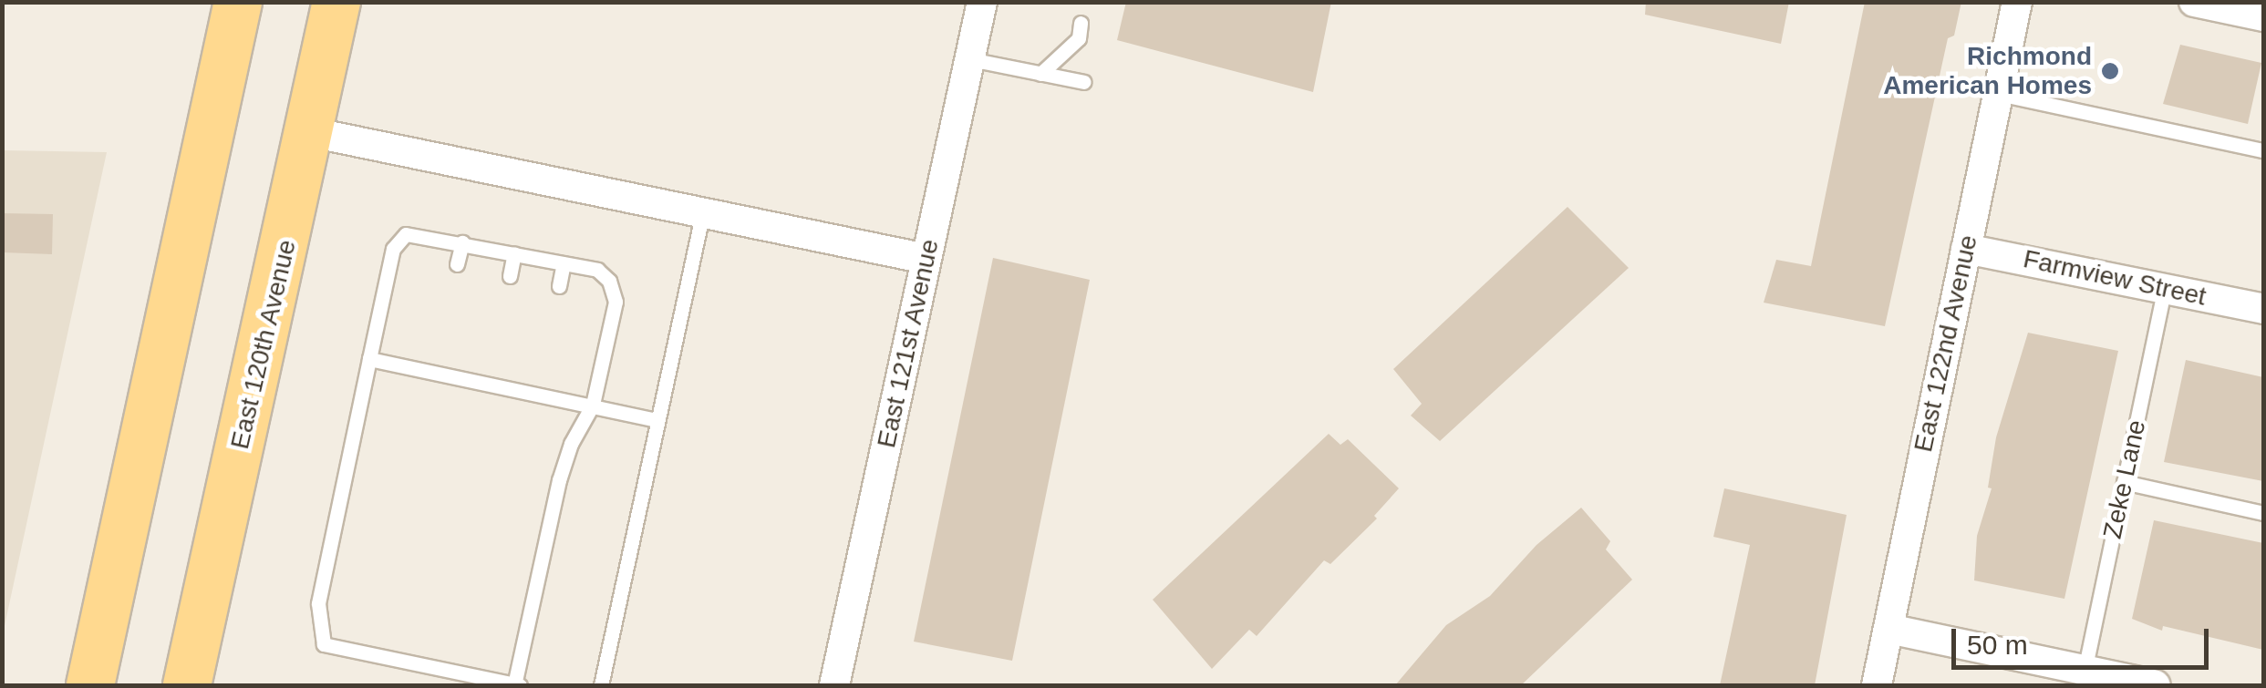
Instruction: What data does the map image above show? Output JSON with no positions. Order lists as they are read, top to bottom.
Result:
{
  "streets": {
    "main road": ["East 120th Avenue"],
    "street": ["Farmview Street", "East 121st Avenue", "East 122nd Avenue"],
    "lane": ["Zeke Lane"]
  },
  "crossings": [
    ["Farmview Street", "East 122nd Avenue"],
    ["Farmview Street", "Zeke Lane"]
  ],
  "places": ["Richmond American Homes"],
  "scale_bar": "50 m"
}
